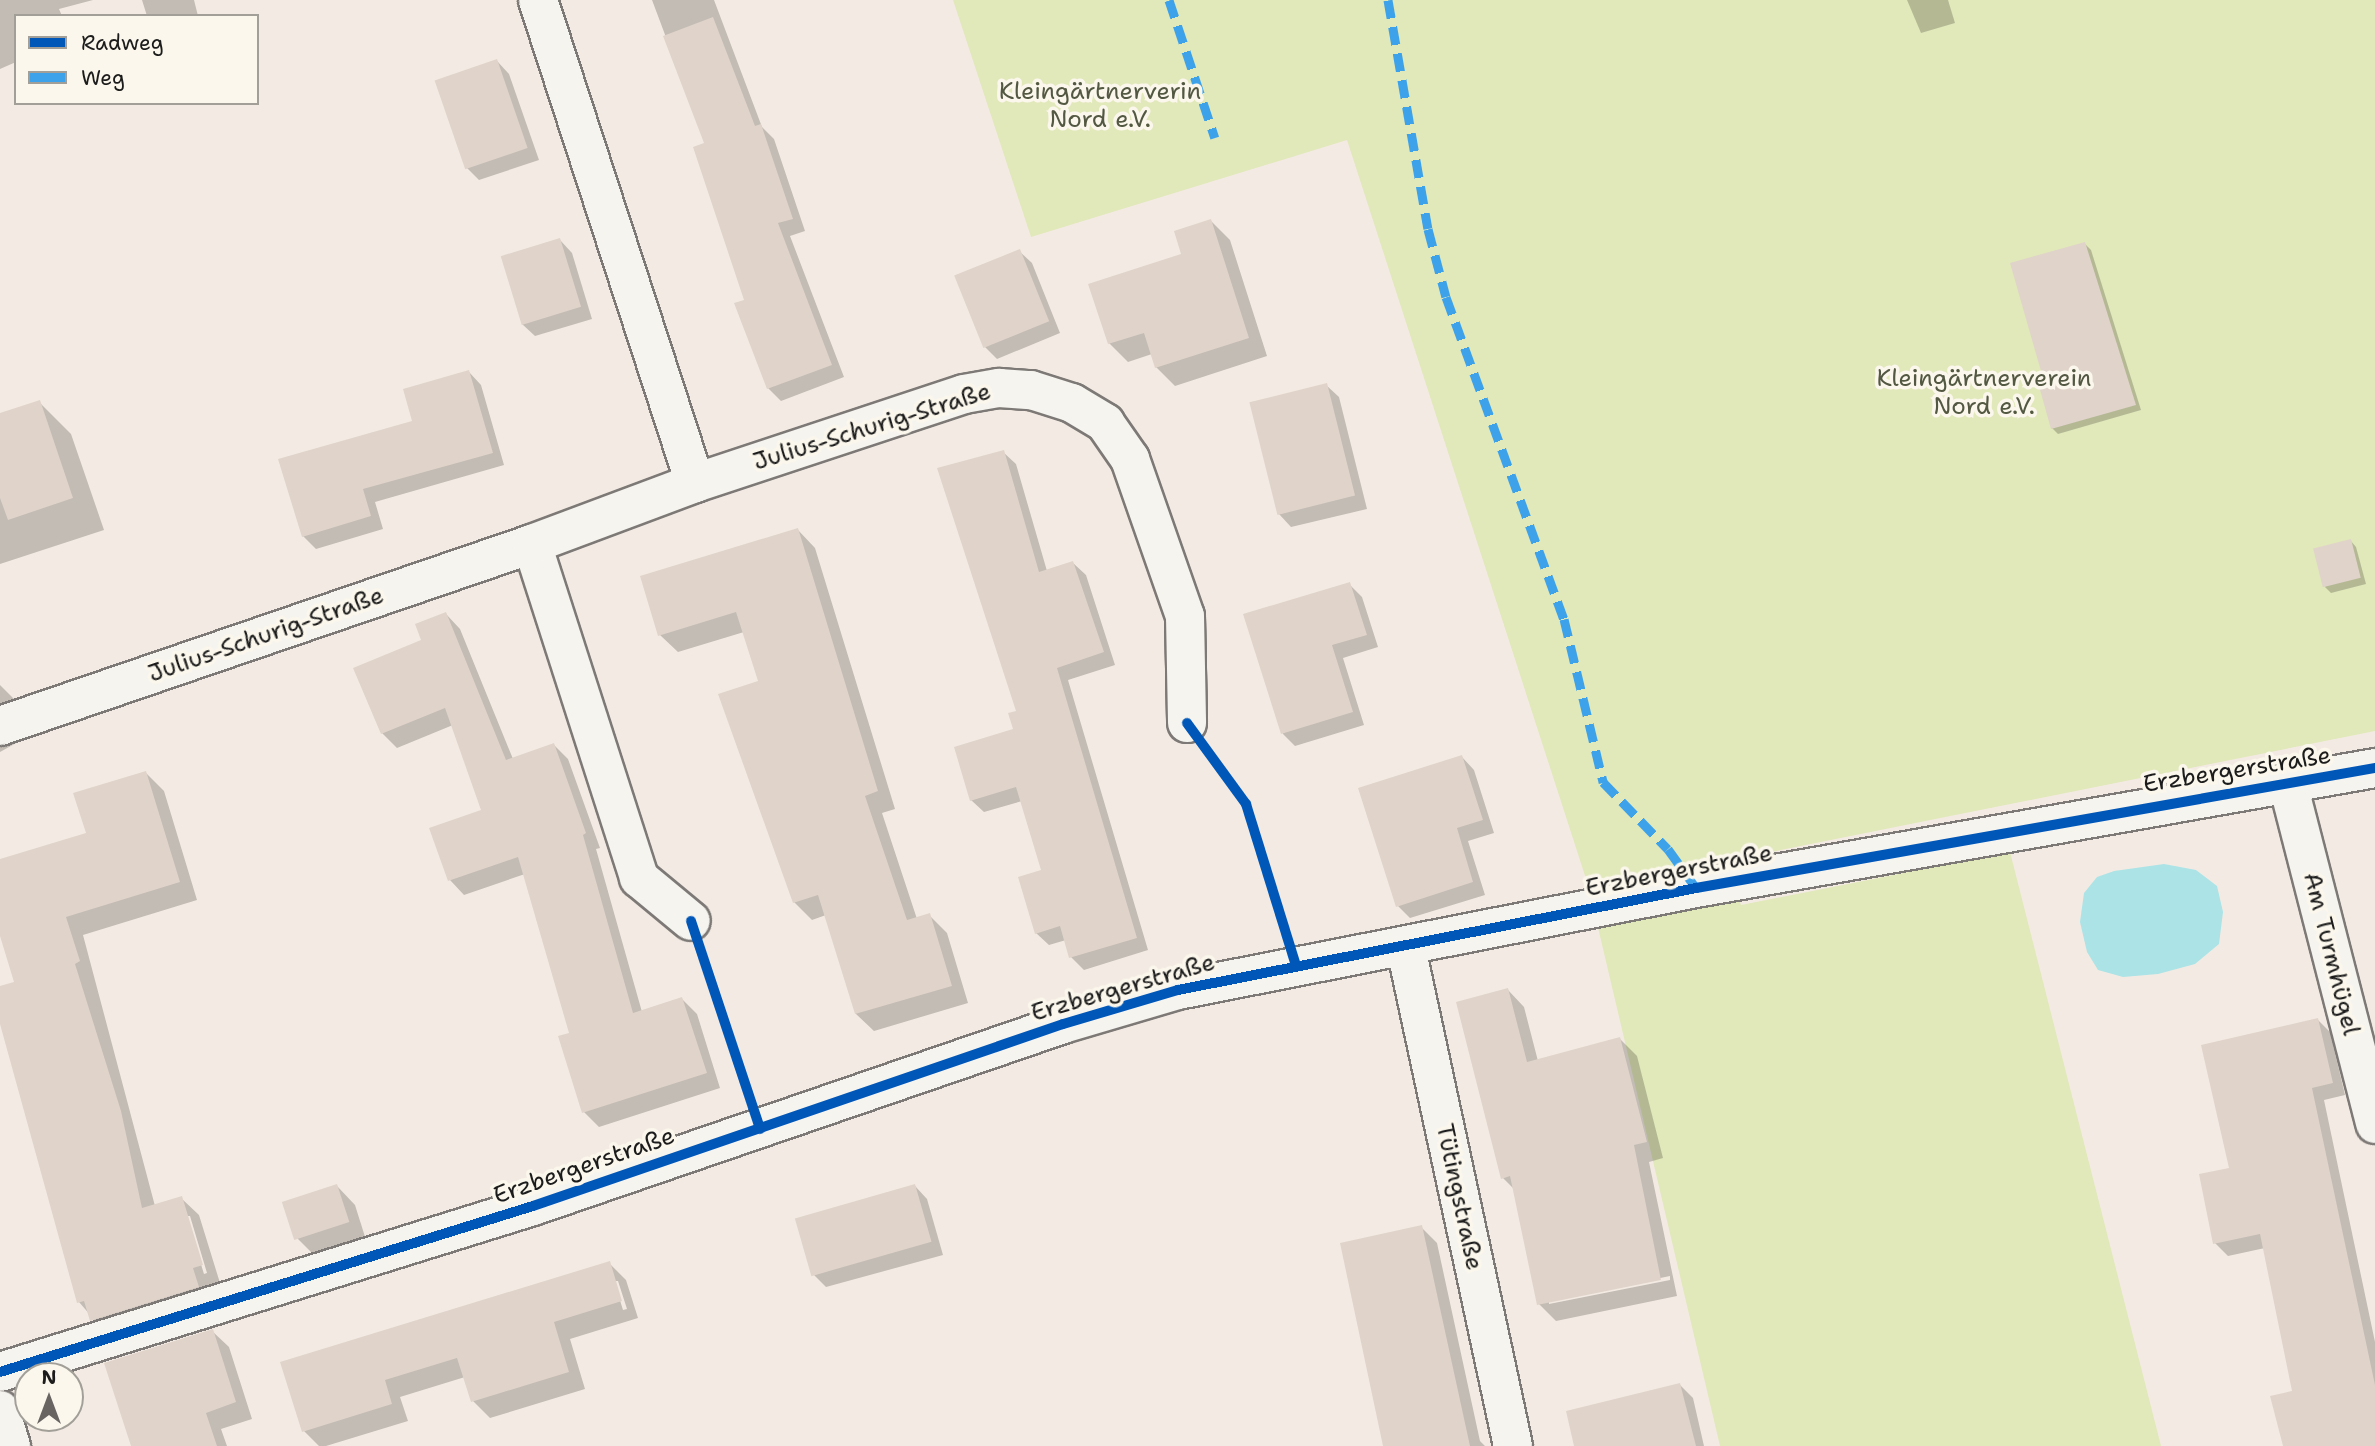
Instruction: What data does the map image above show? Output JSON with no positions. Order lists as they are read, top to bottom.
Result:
{
  "streets": {
    "street": [
      "Julius-Schurig-Straße",
      "Erzbergerstraße",
      "Am Turmhügel",
      "Tütingstraße"
    ]
  },
  "crossings": [
    ["Erzbergerstraße", "Am Turmhügel"],
    ["Erzbergerstraße", "Tütingstraße"]
  ],
  "parks": ["Kleingärtnerverin Nord e.V.", "Kleingärtnerverein Nord e.V."],
  "legend": ["Radweg", "Weg"],
  "north": "top"
}
